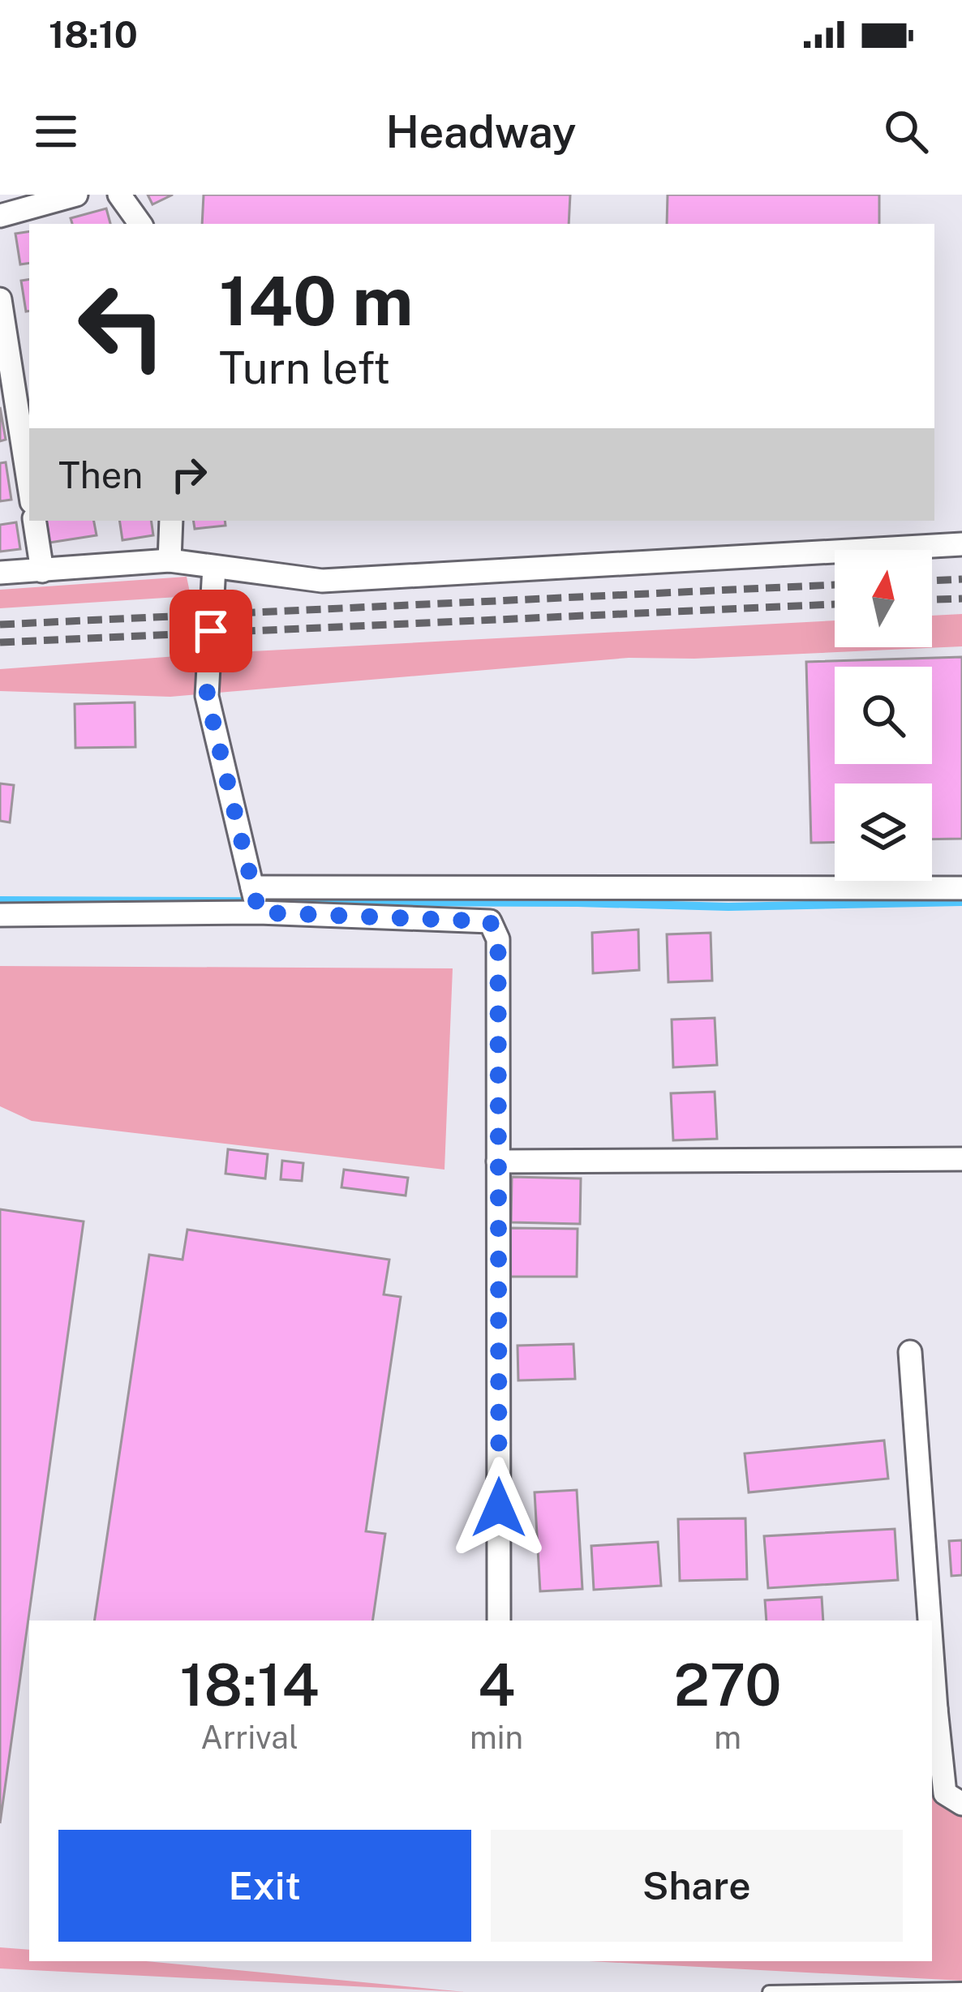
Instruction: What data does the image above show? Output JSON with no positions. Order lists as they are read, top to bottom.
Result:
{
  "north": "top",
  "page": {
    "status": "18:10",
    "header": "Headway",
    "turn": ["140 m", "Turn left"],
    "then": "Then",
    "eta": [
      "18:14",
      "Arrival",
      "4",
      "min",
      "270",
      "m"
    ],
    "buttons": ["Exit", "Share"]
  }
}
